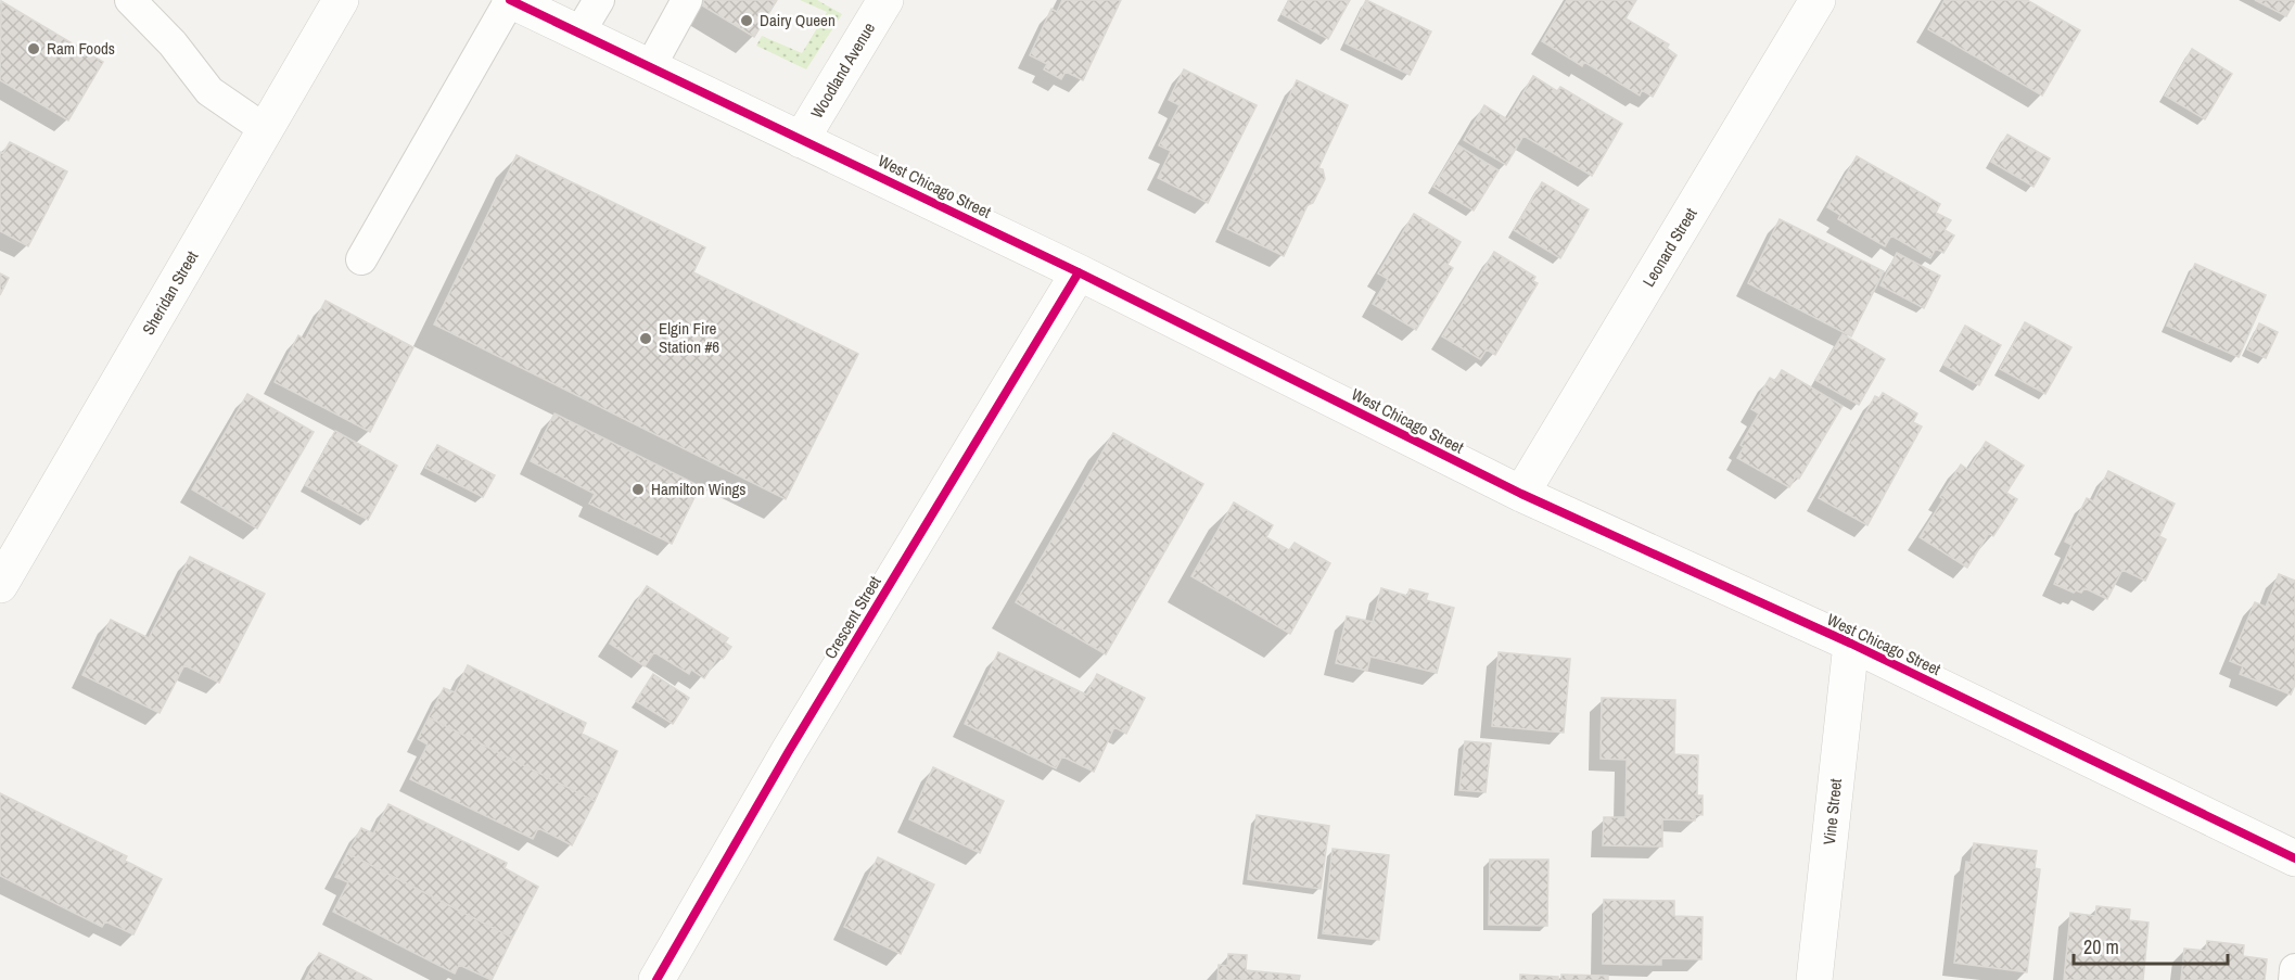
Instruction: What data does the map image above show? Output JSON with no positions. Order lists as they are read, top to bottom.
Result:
{
  "streets": {
    "street": [
      "Woodland Avenue",
      "West Chicago Street",
      "Leonard Street",
      "Sheridan Street",
      "Crescent Street",
      "Vine Street"
    ]
  },
  "crossings": [
    ["Woodland Avenue", "West Chicago Street"],
    ["West Chicago Street", "Leonard Street"],
    ["West Chicago Street", "Crescent Street"],
    ["West Chicago Street", "Vine Street"]
  ],
  "places": [
    "Dairy Queen",
    "Ram Foods",
    "Elgin Fire Station #6",
    "Hamilton Wings"
  ],
  "scale_bar": "20 m"
}
